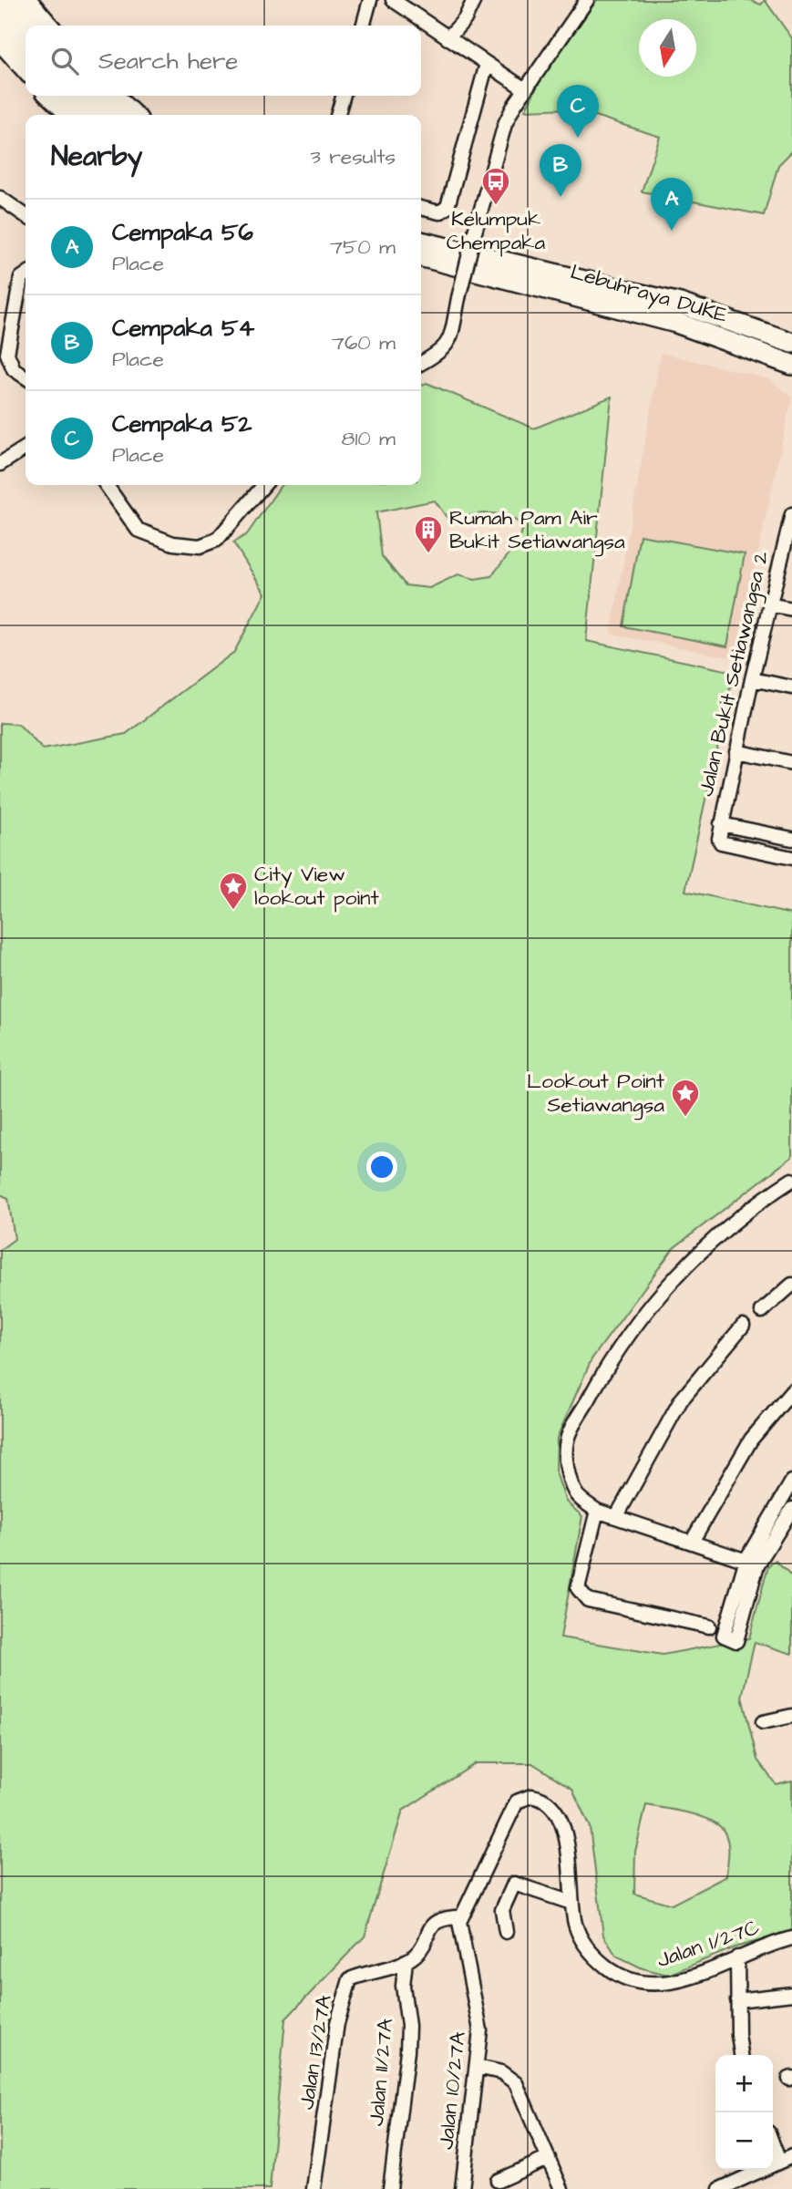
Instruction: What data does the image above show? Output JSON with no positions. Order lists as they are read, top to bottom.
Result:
{
  "streets": {
    "highway": ["Lebuhraya DUKE"],
    "street": [
      "Jalan Bukit Setiawangsa 2",
      "Jalan 1/27C",
      "Jalan 13/27A",
      "Jalan 11/27A",
      "Jalan 10/27A"
    ]
  },
  "crossings": [
    ["Jalan 1/27C", "Jalan 10/27A"],
    ["Jalan 13/27A", "Jalan 11/27A"]
  ],
  "places": {
    "bus stop": ["Kelumpuk Chempaka"],
    "building": ["Rumah Pam Air Bukit Setiawangsa"],
    "place": ["City View lookout point", "Lookout Point Setiawangsa"]
  },
  "north": "bottom",
  "page": {
    "search": "Search here",
    "pins": ["C", "B", "A"],
    "heading": ["Nearby", "3 results"],
    "list": [
      {
        "mark": "A",
        "name": "Cempaka 56",
        "note": "Place",
        "value": "750 m"
      },
      {
        "mark": "B",
        "name": "Cempaka 54",
        "note": "Place",
        "value": "760 m"
      },
      {
        "mark": "C",
        "name": "Cempaka 52",
        "note": "Place",
        "value": "810 m"
      }
    ],
    "map_buttons": ["+", "−"]
  }
}
